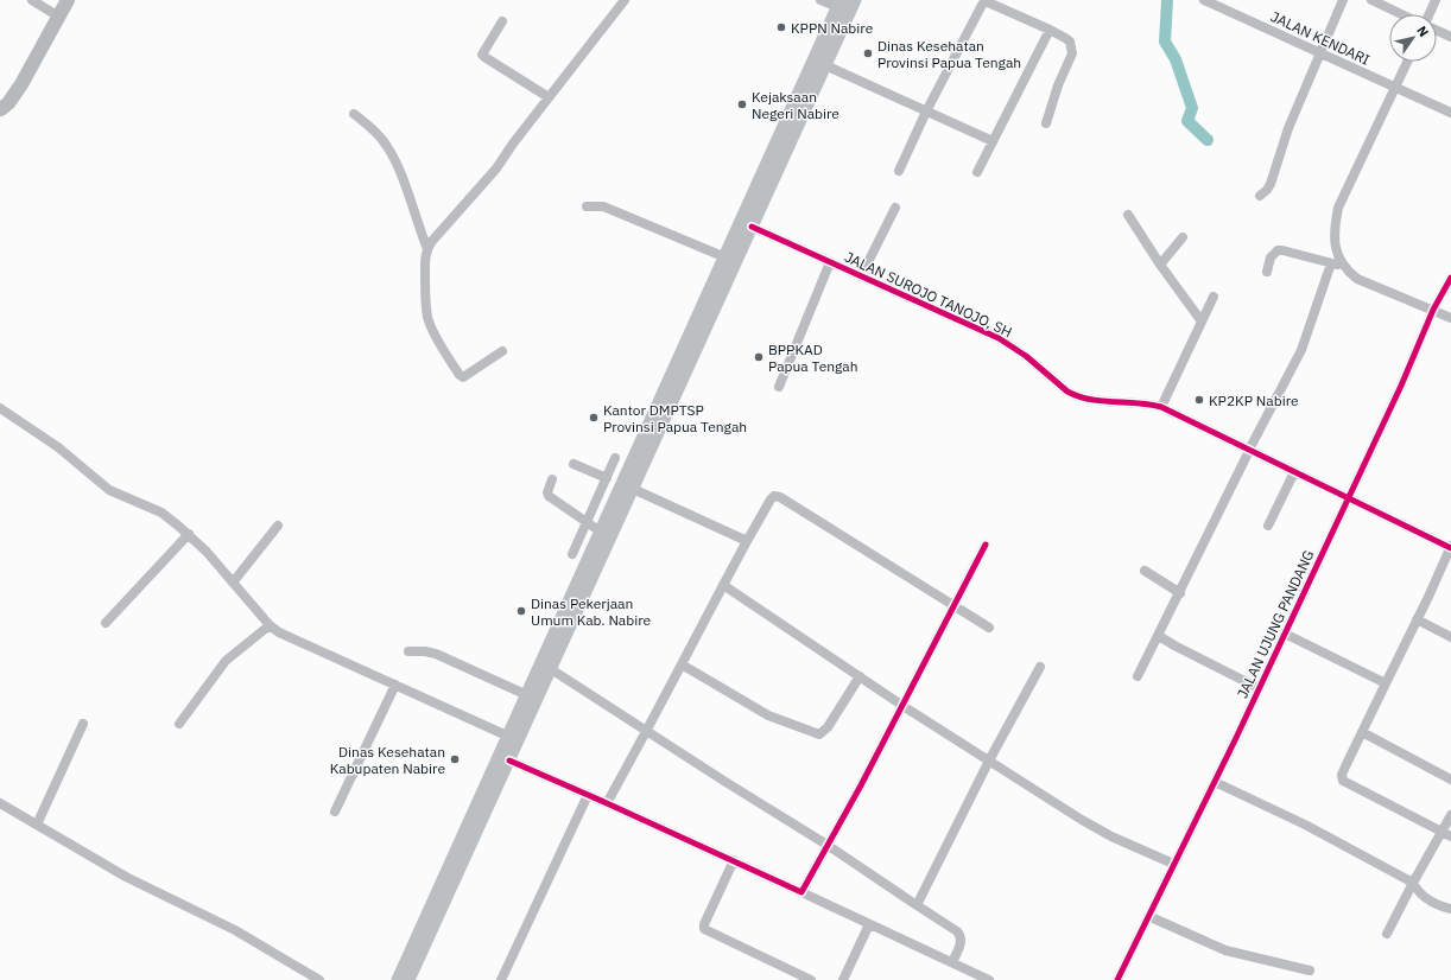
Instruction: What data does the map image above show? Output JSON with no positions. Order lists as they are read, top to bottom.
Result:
{
  "streets": {
    "street": ["JALAN KENDARI", "JALAN SUROJO TANOJO, SH", "JALAN UJUNG PANDANG"]
  },
  "crossings": [
    ["JALAN SUROJO TANOJO, SH", "JALAN UJUNG PANDANG"]
  ],
  "places": [
    "KPPN Nabire",
    "Dinas Kesehatan Provinsi Papua Tengah",
    "Kejaksaan Negeri Nabire",
    "BPPKAD Papua Tengah",
    "KP2KP Nabire",
    "Kantor DMPTSP Provinsi Papua Tengah",
    "Dinas Pekerjaan Umum Kab. Nabire",
    "Dinas Kesehatan Kabupaten Nabire"
  ],
  "north": "top right"
}
